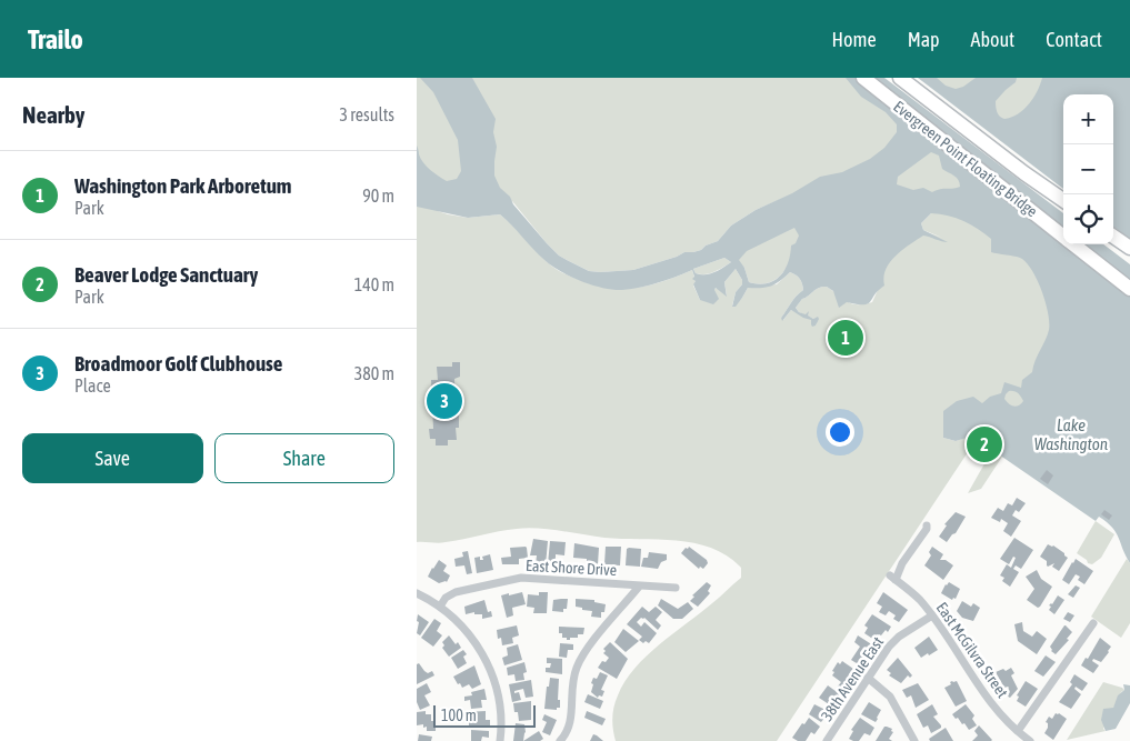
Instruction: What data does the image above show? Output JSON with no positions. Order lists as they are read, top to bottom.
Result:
{
  "streets": {
    "highway": ["Evergreen Point Floating Bridge"],
    "street": ["East Shore Drive", "East McGilvra Street", "38th Avenue East"]
  },
  "crossings": [
    ["East McGilvra Street", "38th Avenue East"]
  ],
  "water": ["Lake Washington"],
  "scale_bar": "100 m",
  "page": {
    "header": "Trailo",
    "nav": [
      "Home",
      "Map",
      "About",
      "Contact"
    ],
    "heading": ["Nearby", "3 results"],
    "map_buttons": ["+", "−"],
    "list": [
      {
        "mark": "1",
        "name": "Washington Park Arboretum",
        "note": "Park",
        "value": "90 m"
      },
      {
        "mark": "2",
        "name": "Beaver Lodge Sanctuary",
        "note": "Park",
        "value": "140 m"
      },
      {
        "mark": "3",
        "name": "Broadmoor Golf Clubhouse",
        "note": "Place",
        "value": "380 m"
      }
    ],
    "pins": ["1", "3", "2"],
    "buttons": ["Save", "Share"],
    "scale": "100 m"
  }
}
